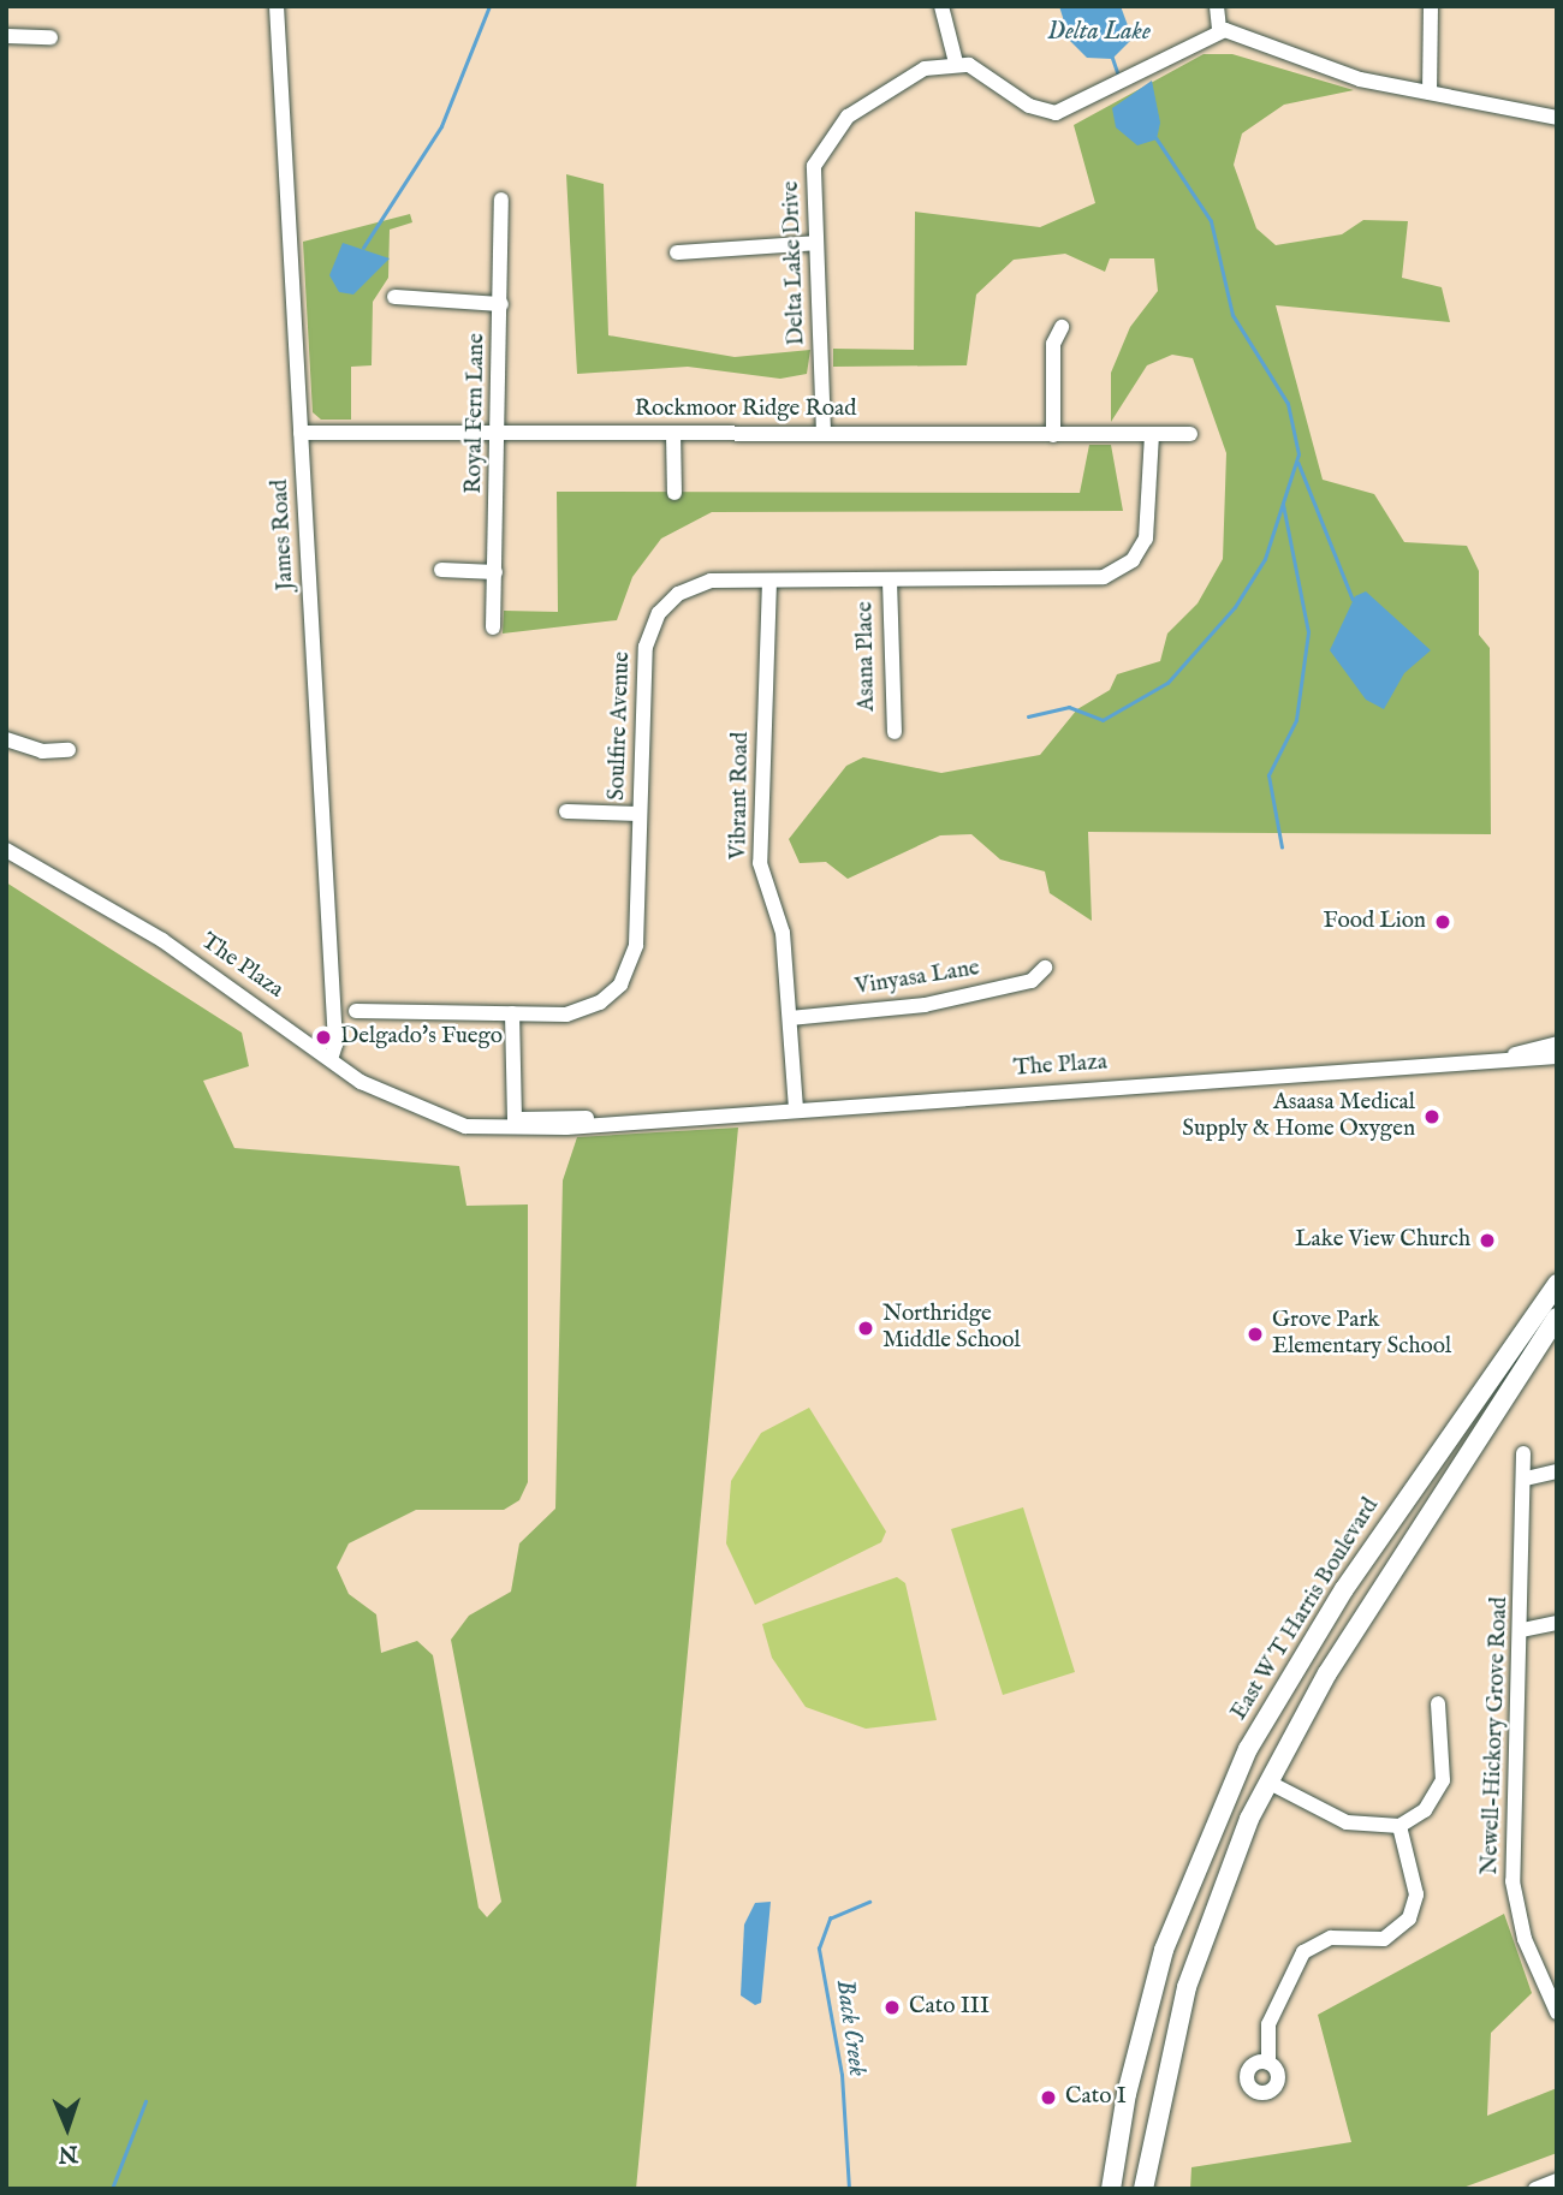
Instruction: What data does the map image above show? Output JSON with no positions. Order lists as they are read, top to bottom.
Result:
{
  "streets": {
    "main road": ["East W T Harris Boulevard"],
    "street": [
      "Delta Lake Drive",
      "Rockmoor Ridge Road",
      "Royal Fern Lane",
      "James Road",
      "Asana Place",
      "Soulfire Avenue",
      "Vibrant Road",
      "The Plaza",
      "Vinyasa Lane",
      "Newell-Hickory Grove Road"
    ]
  },
  "crossings": [
    ["Delta Lake Drive", "Rockmoor Ridge Road"],
    ["Rockmoor Ridge Road", "Royal Fern Lane"],
    ["Rockmoor Ridge Road", "James Road"],
    ["Rockmoor Ridge Road", "Soulfire Avenue"],
    ["James Road", "The Plaza"],
    ["Asana Place", "Soulfire Avenue"],
    ["Soulfire Avenue", "Vibrant Road"],
    ["Vibrant Road", "The Plaza"],
    ["Vibrant Road", "Vinyasa Lane"]
  ],
  "water": ["Delta Lake", "Back Creek"],
  "places": [
    "Food Lion",
    "Delgado's Fuego",
    "Asaasa Medical Supply & Home Oxygen",
    "Lake View Church",
    "Northridge Middle School",
    "Grove Park Elementary School",
    "Cato III",
    "Cato I"
  ],
  "north": "bottom"
}
